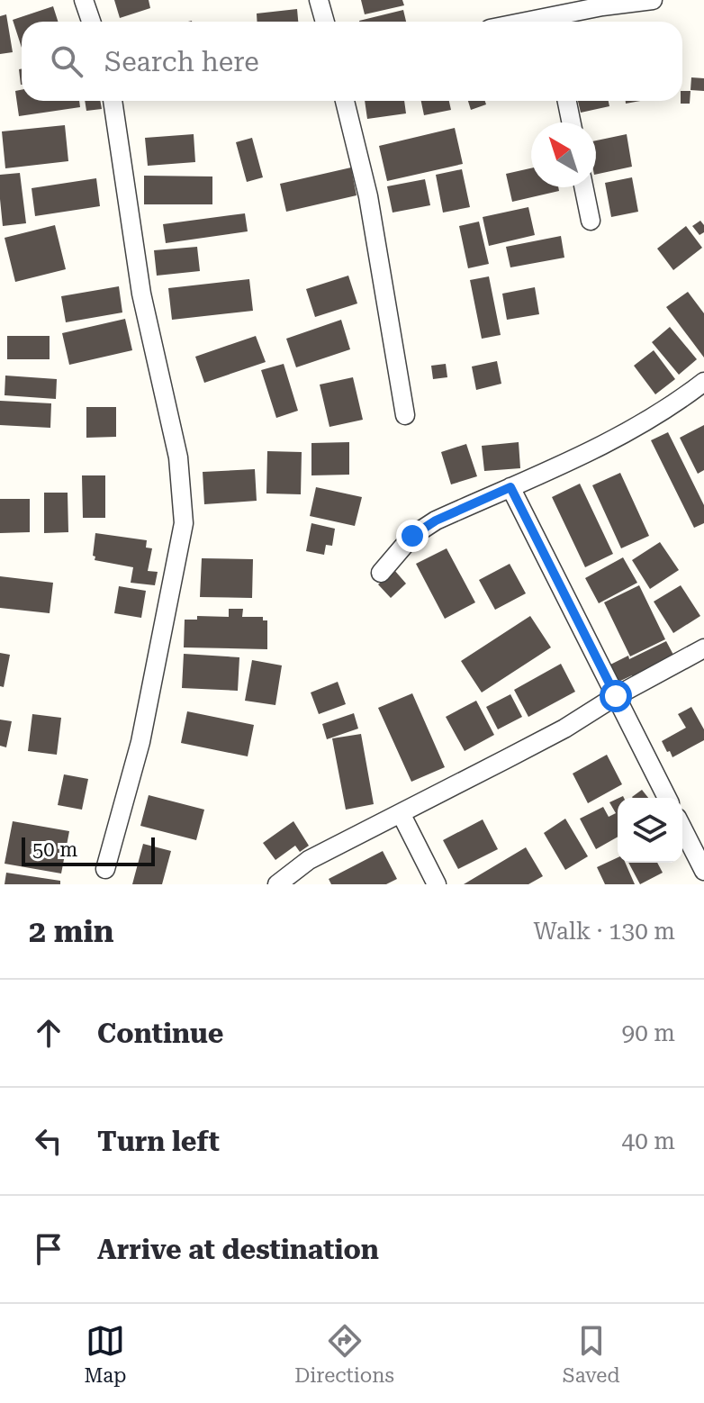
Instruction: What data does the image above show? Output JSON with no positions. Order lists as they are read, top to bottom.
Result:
{
  "scale_bar": "50 m",
  "north": "top left",
  "page": {
    "search": "Search here",
    "scale": "50 m",
    "heading": ["2 min", "Walk · 130 m"],
    "list": [
      ["Continue", "90 m"],
      ["Turn left", "40 m"],
      "Arrive at destination"
    ],
    "nav": ["Map", "Directions", "Saved"]
  }
}
